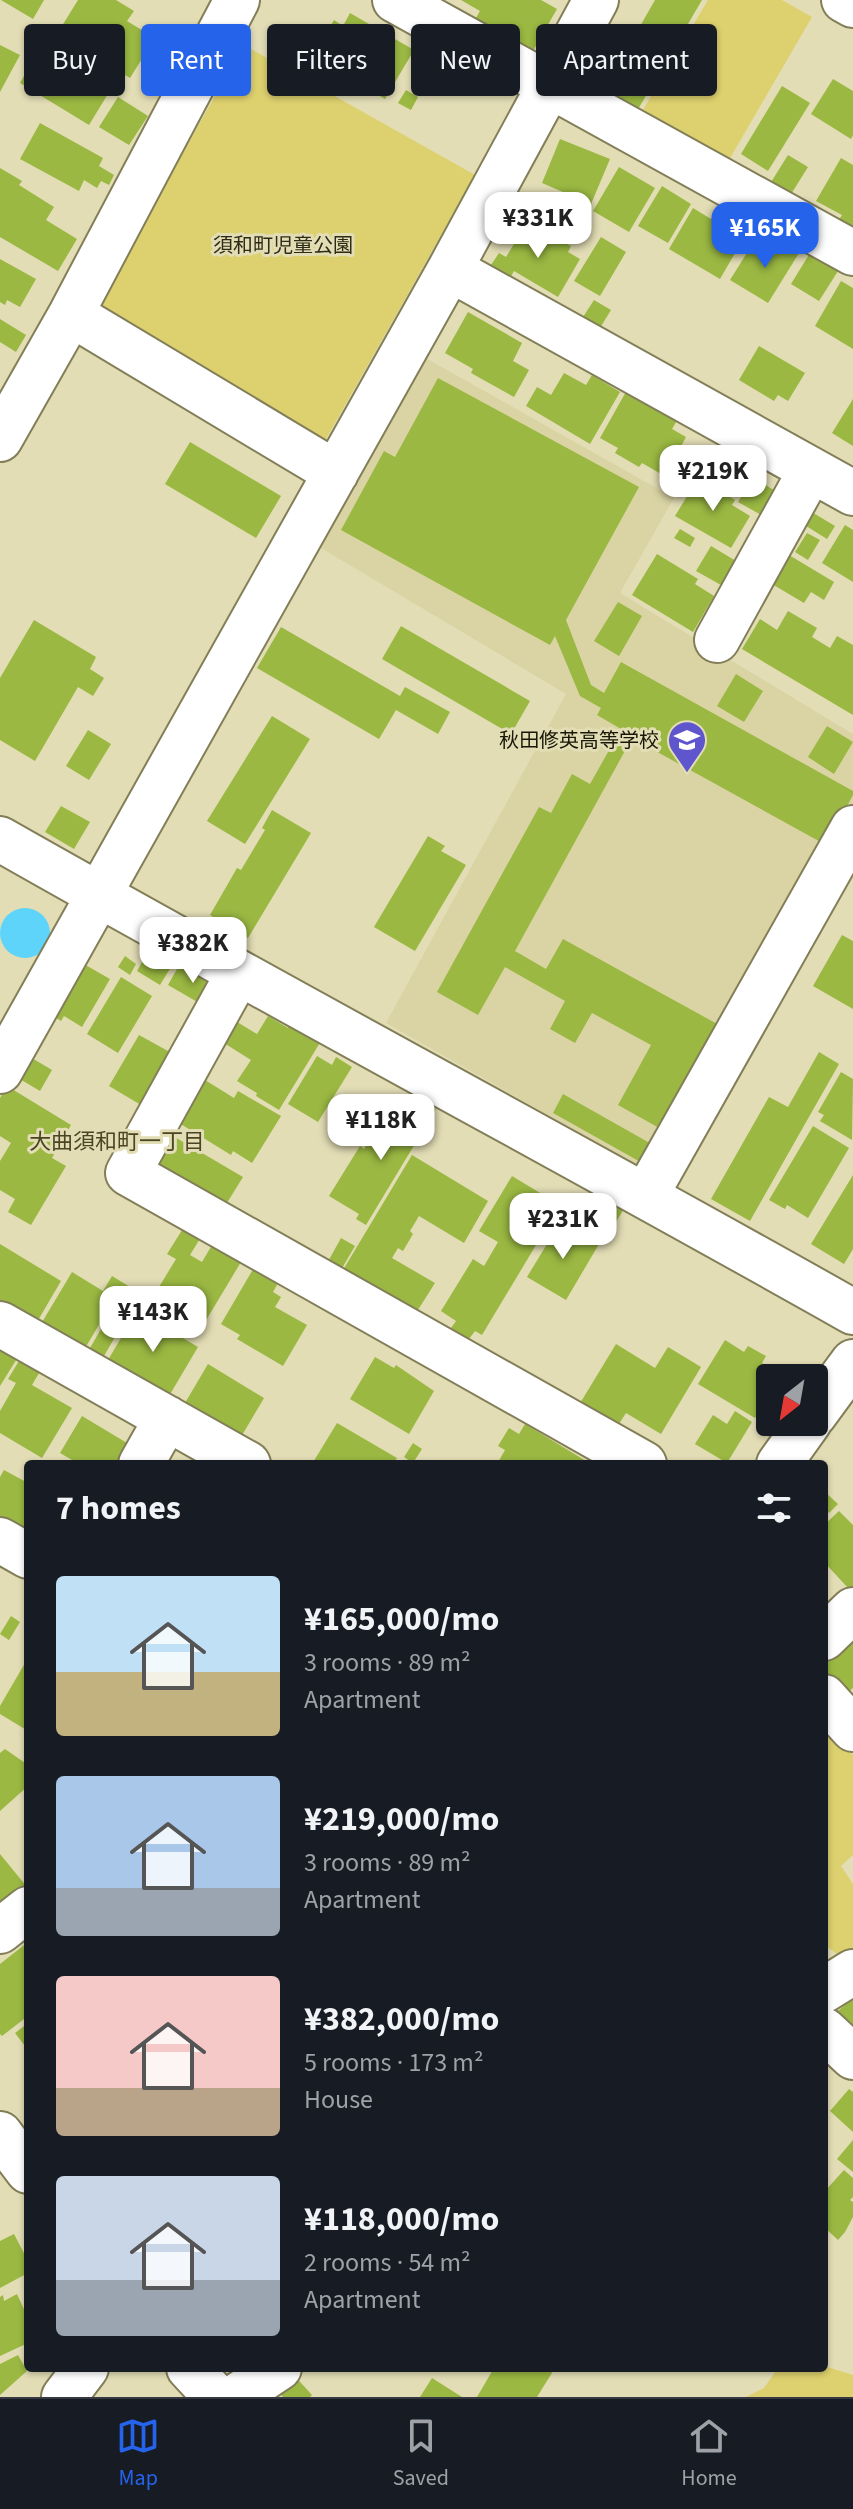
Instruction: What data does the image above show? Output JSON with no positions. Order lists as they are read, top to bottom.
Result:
{
  "districts": ["大曲須和町一丁目"],
  "parks": ["須和町児童公園"],
  "places": {
    "school or university": ["秋田修英高等学校"]
  },
  "north": "bottom left",
  "page": {
    "chip": [
      "Buy",
      "Rent",
      "Filters",
      "New",
      "Apartment"
    ],
    "price": [
      "¥331K",
      "¥165K",
      "¥219K",
      "¥382K",
      "¥118K",
      "¥231K",
      "¥143K"
    ],
    "heading": "7 homes",
    "list": [
      {
        "name": "¥165,000/mo",
        "note": "3 rooms · 89 m² · Apartment"
      },
      {
        "name": "¥219,000/mo",
        "note": "3 rooms · 89 m² · Apartment"
      },
      {
        "name": "¥382,000/mo",
        "note": "5 rooms · 173 m² · House"
      },
      {
        "name": "¥118,000/mo",
        "note": "2 rooms · 54 m² · Apartment"
      }
    ],
    "tabs": ["Map", "Saved", "Home"]
  }
}
